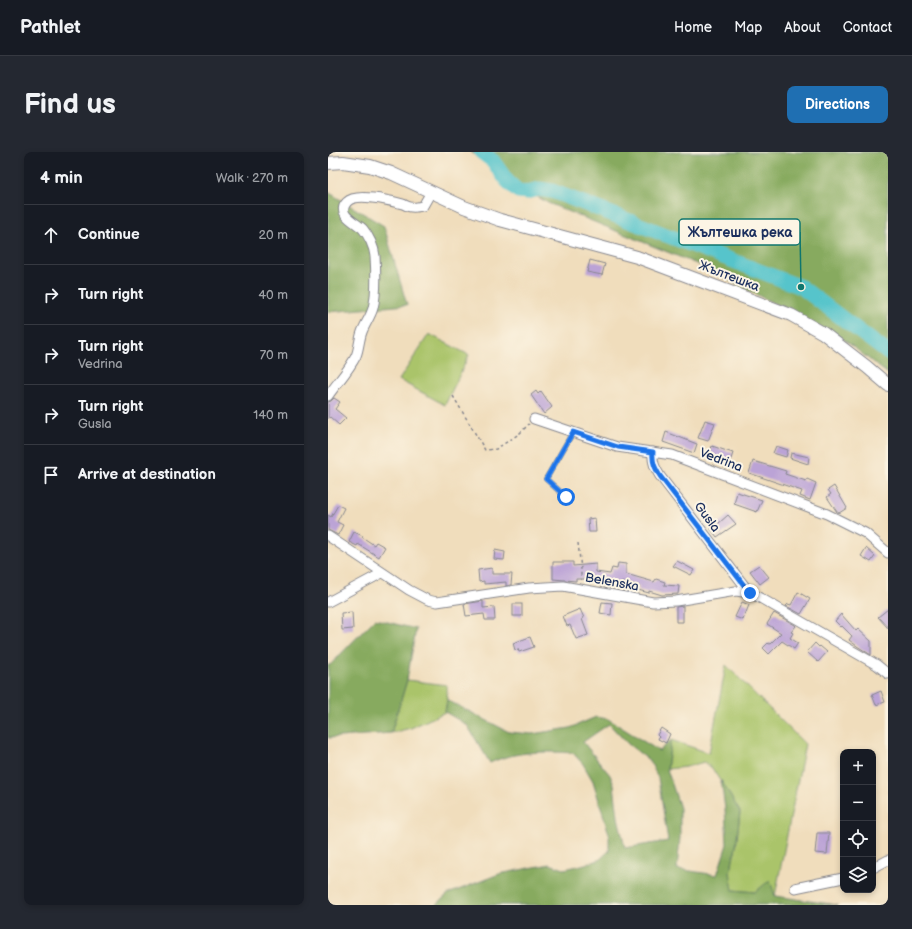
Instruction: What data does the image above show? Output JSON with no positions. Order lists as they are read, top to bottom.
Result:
{
  "streets": {
    "main road": ["Жълтешка"],
    "street": ["Vedrina", "Gusla", "Belenska"]
  },
  "crossings": [
    ["Vedrina", "Gusla"],
    ["Gusla", "Belenska"]
  ],
  "places": ["Жълтешка река"],
  "page": {
    "header": "Pathlet",
    "nav": [
      "Home",
      "Map",
      "About",
      "Contact"
    ],
    "buttons": "Directions",
    "title": "Find us",
    "heading": ["4 min", "Walk · 270 m"],
    "list": [
      ["Continue", "20 m"],
      ["Turn right", "40 m"],
      ["Turn right", "Vedrina", "70 m"],
      ["Turn right", "Gusla", "140 m"],
      "Arrive at destination"
    ],
    "map_buttons": ["+", "−"]
  }
}
